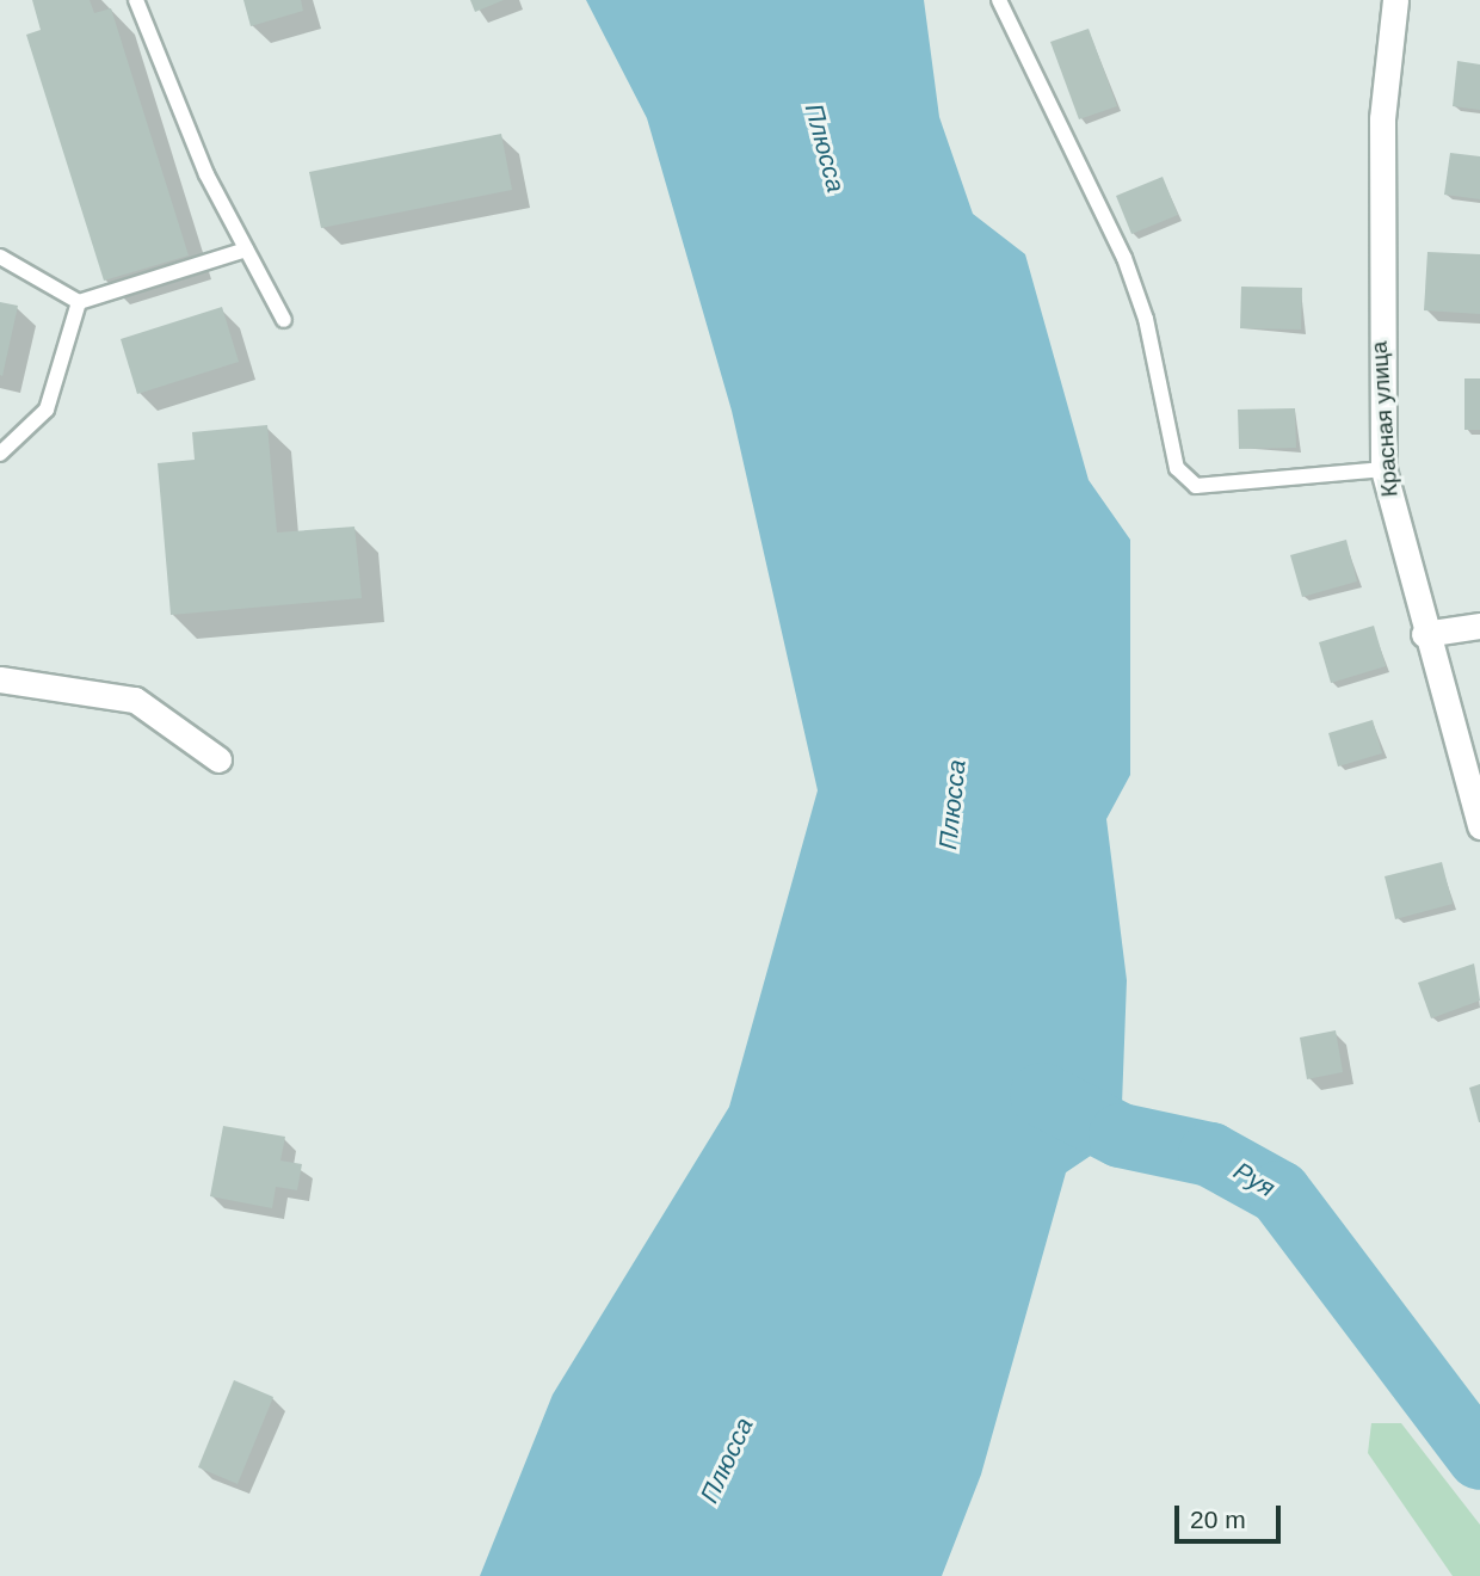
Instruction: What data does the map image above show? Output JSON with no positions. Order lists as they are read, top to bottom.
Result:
{
  "streets": {
    "street": ["Красная улица"]
  },
  "water": ["Плюсса", "Руя"],
  "scale_bar": "20 m"
}
